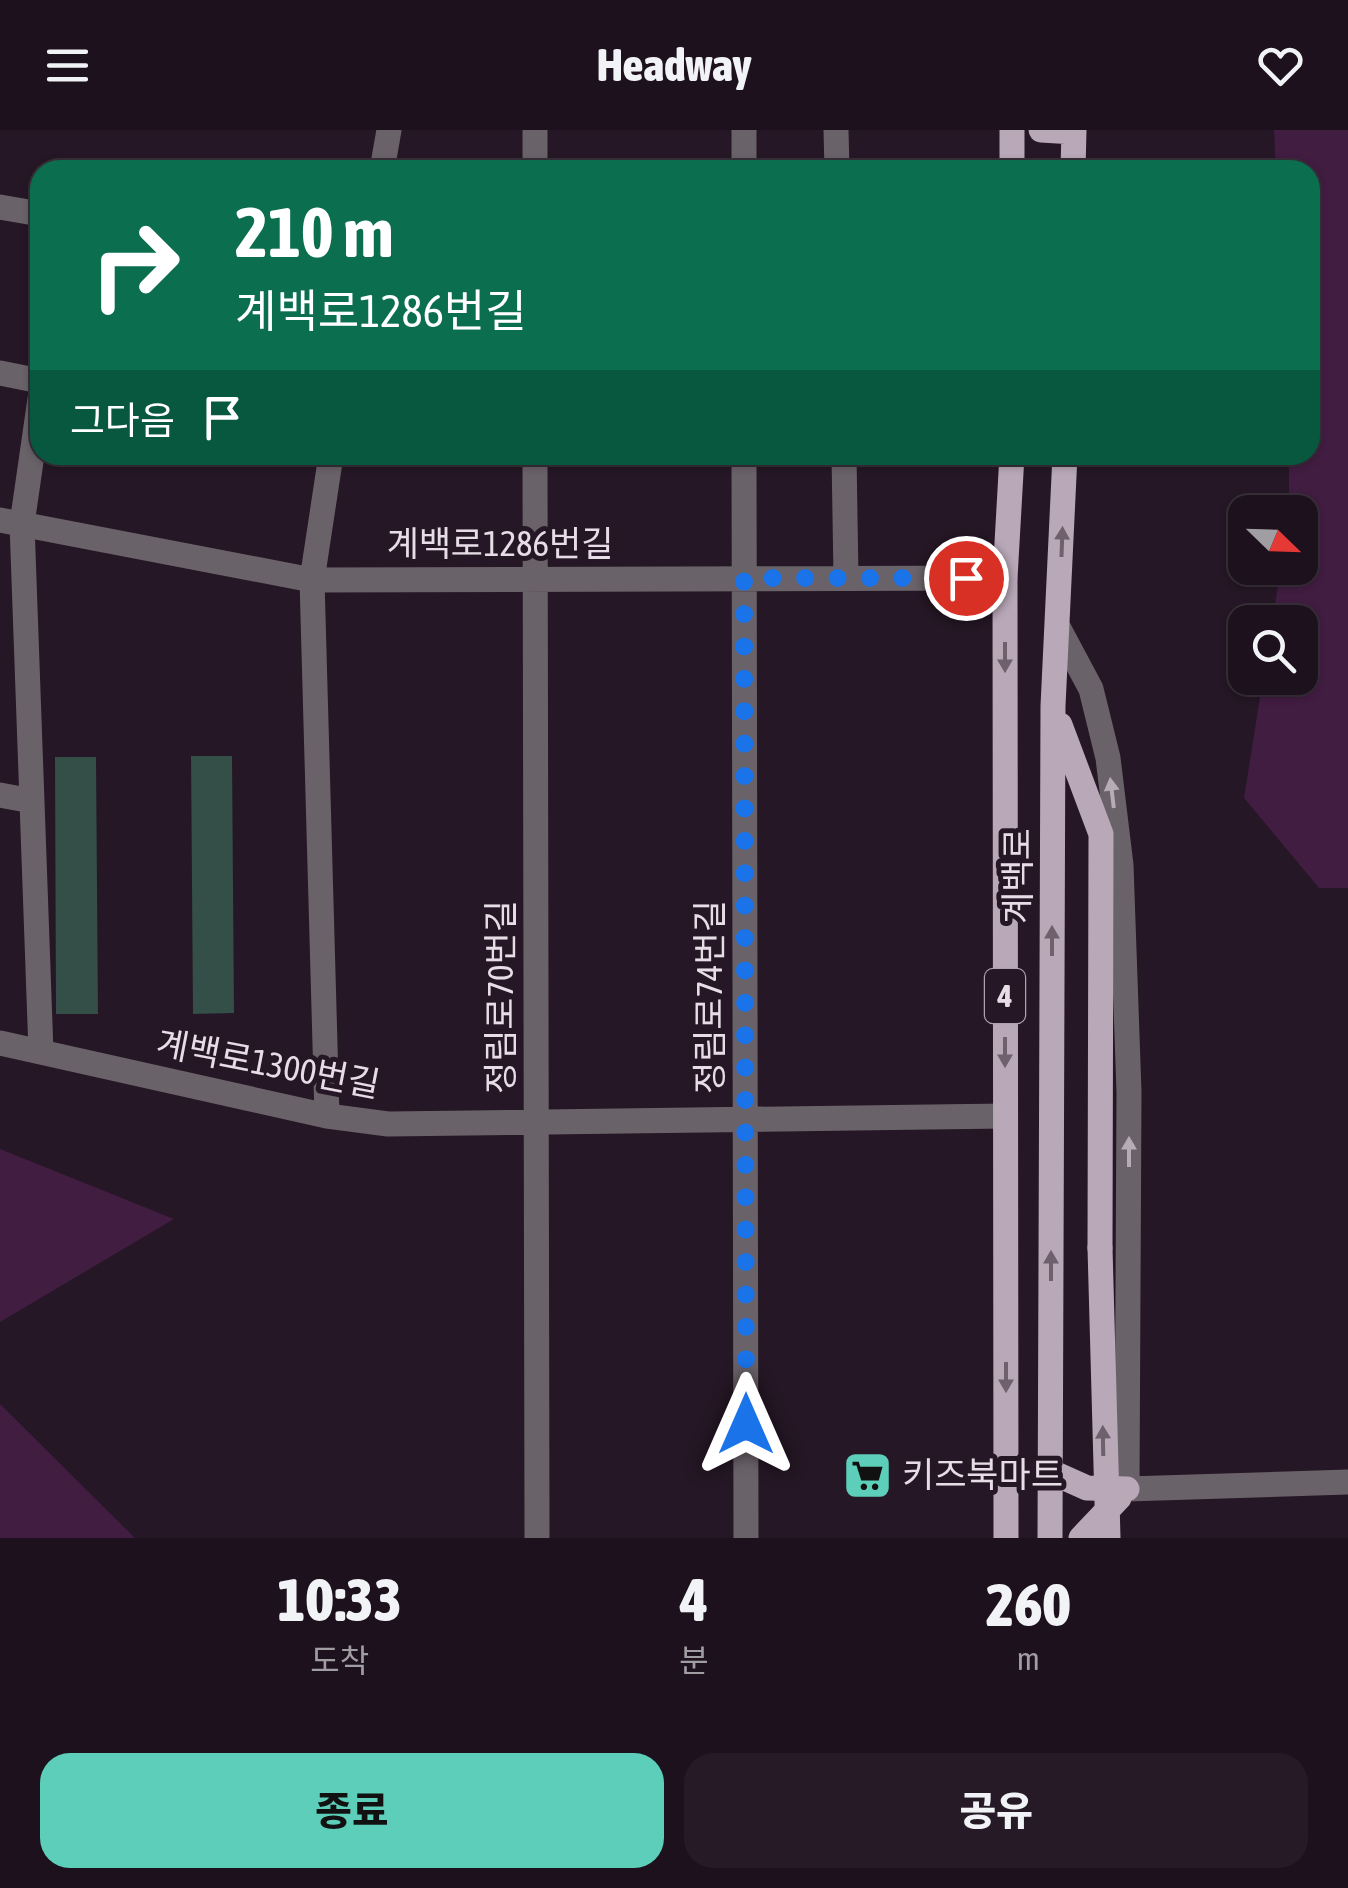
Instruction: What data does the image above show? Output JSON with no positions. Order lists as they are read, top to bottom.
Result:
{
  "streets": {
    "main road": ["계백로", "4"],
    "street": [
      "계백로1286번길",
      "정림로70번길",
      "정림로74번길",
      "계백로1300번길"
    ]
  },
  "crossings": [
    ["계백로1286번길", "계백로"],
    ["계백로1286번길", "정림로70번길"],
    ["계백로1286번길", "정림로74번길"],
    ["계백로", "계백로1300번길"],
    ["정림로70번길", "계백로1300번길"],
    ["정림로74번길", "계백로1300번길"]
  ],
  "places": {
    "supermarket": ["키즈북마트"]
  },
  "north": "bottom right",
  "page": {
    "header": "Headway",
    "turn": ["210 m", "계백로1286번길"],
    "then": "그다음",
    "eta": [
      "10:33",
      "도착",
      "4",
      "분",
      "260",
      "m"
    ],
    "buttons": ["종료", "공유"]
  }
}
